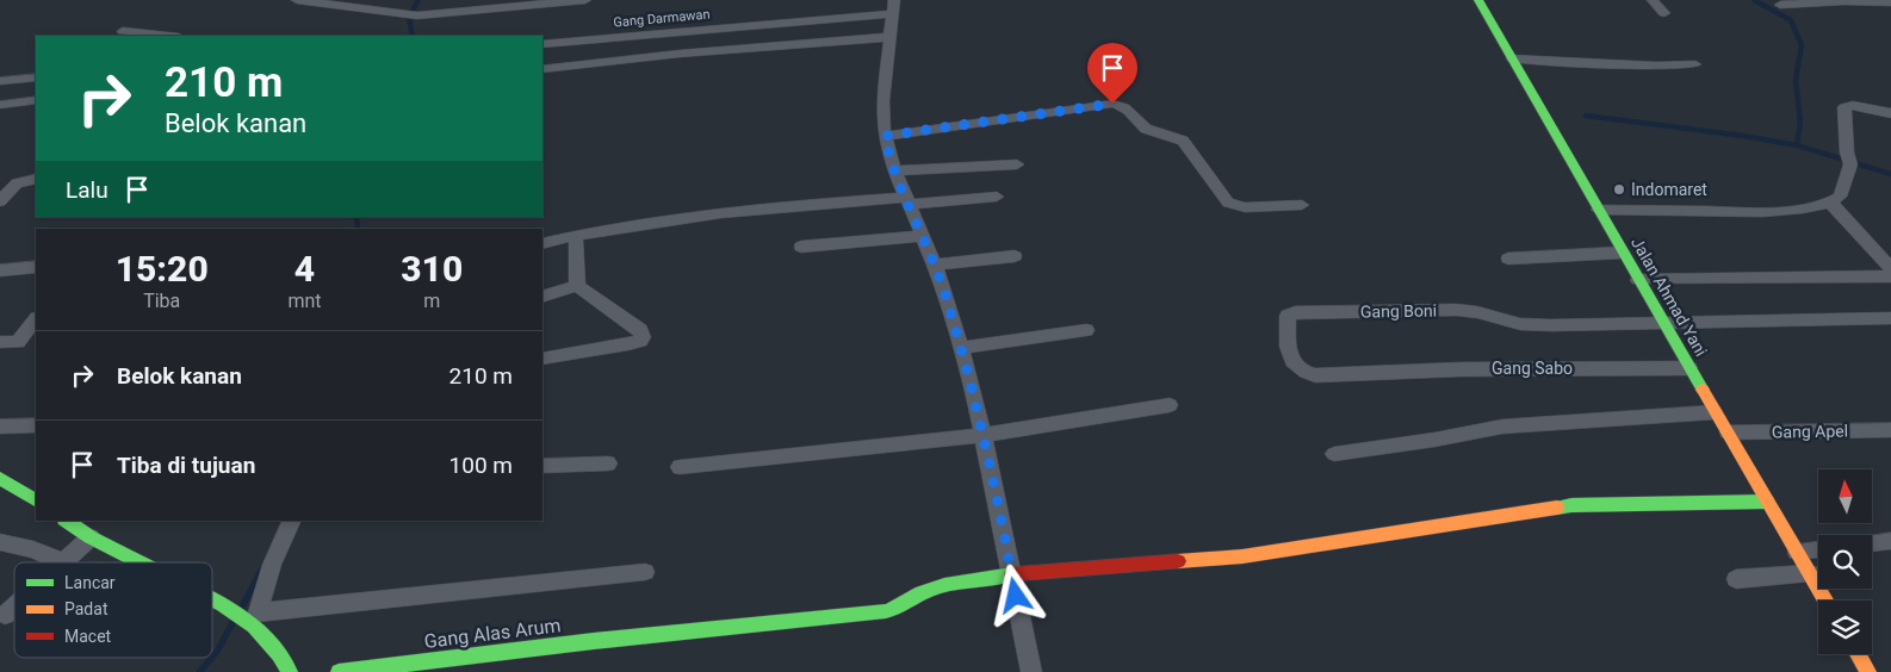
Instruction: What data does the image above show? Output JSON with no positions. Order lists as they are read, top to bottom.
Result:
{
  "streets": {
    "street": [
      "Gang Darmawan",
      "Jalan Ahmad Yani",
      "Gang Boni",
      "Gang Sabo",
      "Gang Apel",
      "Gang Alas Arum"
    ]
  },
  "crossings": [
    ["Jalan Ahmad Yani", "Gang Boni"],
    ["Jalan Ahmad Yani", "Gang Sabo"],
    ["Jalan Ahmad Yani", "Gang Apel"],
    ["Jalan Ahmad Yani", "Gang Alas Arum"],
    ["Gang Boni", "Gang Sabo"]
  ],
  "places": ["Indomaret"],
  "legend": ["Lancar", "Padat", "Macet"],
  "north": "top",
  "page": {
    "turn": ["210 m", "Belok kanan"],
    "then": "Lalu",
    "eta": [
      "15:20",
      "Tiba",
      "4",
      "mnt",
      "310",
      "m"
    ],
    "list": [
      {
        "name": "Belok kanan",
        "value": "210 m"
      },
      {
        "name": "Tiba di tujuan",
        "value": "100 m"
      }
    ]
  }
}
